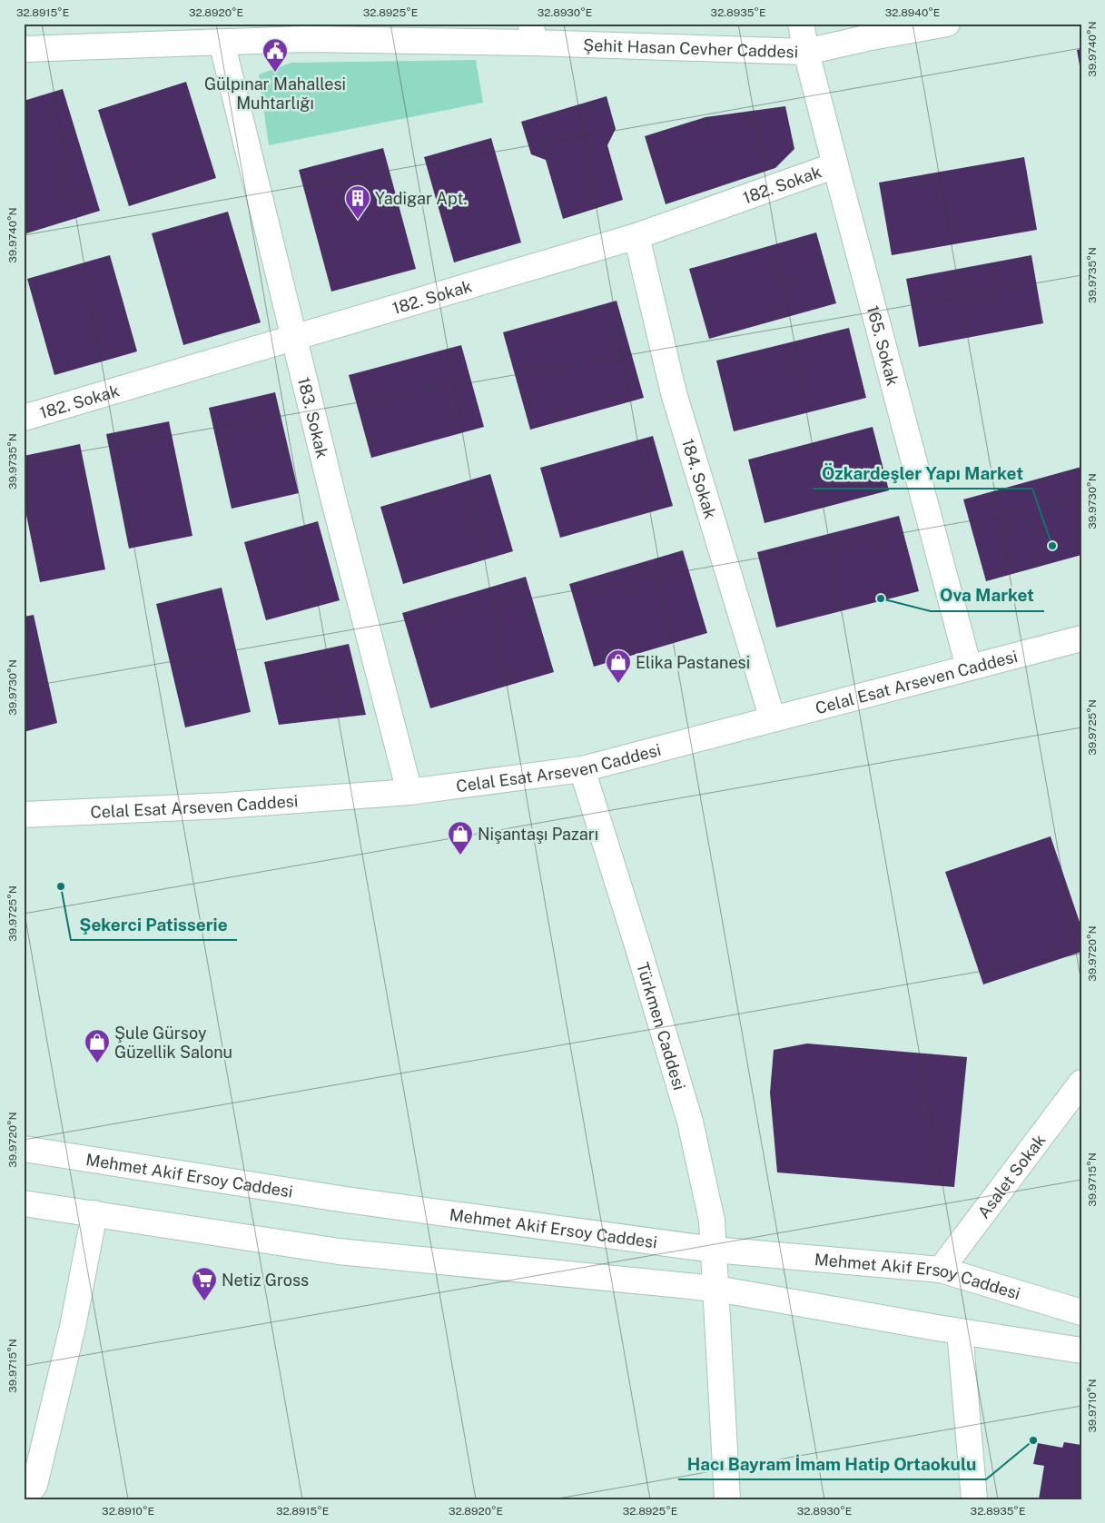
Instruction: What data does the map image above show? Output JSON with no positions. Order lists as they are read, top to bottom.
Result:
{
  "streets": {
    "street": [
      "Şehit Hasan Cevher Caddesi",
      "182. Sokak",
      "165. Sokak",
      "183. Sokak",
      "184. Sokak",
      "Celal Esat Arseven Caddesi",
      "Türkmen Caddesi",
      "Mehmet Akif Ersoy Caddesi",
      "Asalet Sokak"
    ]
  },
  "crossings": [
    ["Şehit Hasan Cevher Caddesi", "165. Sokak"],
    ["Şehit Hasan Cevher Caddesi", "183. Sokak"],
    ["182. Sokak", "165. Sokak"],
    ["182. Sokak", "183. Sokak"],
    ["182. Sokak", "184. Sokak"],
    ["165. Sokak", "Celal Esat Arseven Caddesi"],
    ["183. Sokak", "Celal Esat Arseven Caddesi"],
    ["184. Sokak", "Celal Esat Arseven Caddesi"],
    ["Celal Esat Arseven Caddesi", "Türkmen Caddesi"],
    ["Türkmen Caddesi", "Mehmet Akif Ersoy Caddesi"],
    ["Mehmet Akif Ersoy Caddesi", "Asalet Sokak"]
  ],
  "places": {
    "public building": ["Gülpınar Mahallesi Muhtarlığı"],
    "building": ["Yadigar Apt."],
    "other": [
      "Özkardeşler Yapı Market",
      "Ova Market",
      "Şekerci Patisserie",
      "Hacı Bayram İmam Hatip Ortaokulu"
    ],
    "shop": ["Elika Pastanesi", "Nişantaşı Pazarı", "Şule Gürsoy Güzellik Salonu"],
    "supermarket": ["Netiz Gross"]
  },
  "coordinates": [
    "32.8915°E",
    "32.8920°E",
    "32.8925°E",
    "32.8930°E",
    "32.8935°E",
    "32.8940°E",
    "39.9740°N",
    "39.9735°N",
    "39.9730°N",
    "39.9725°N",
    "39.9720°N",
    "39.9715°N",
    "39.9710°N",
    "32.8910°E"
  ]
}
